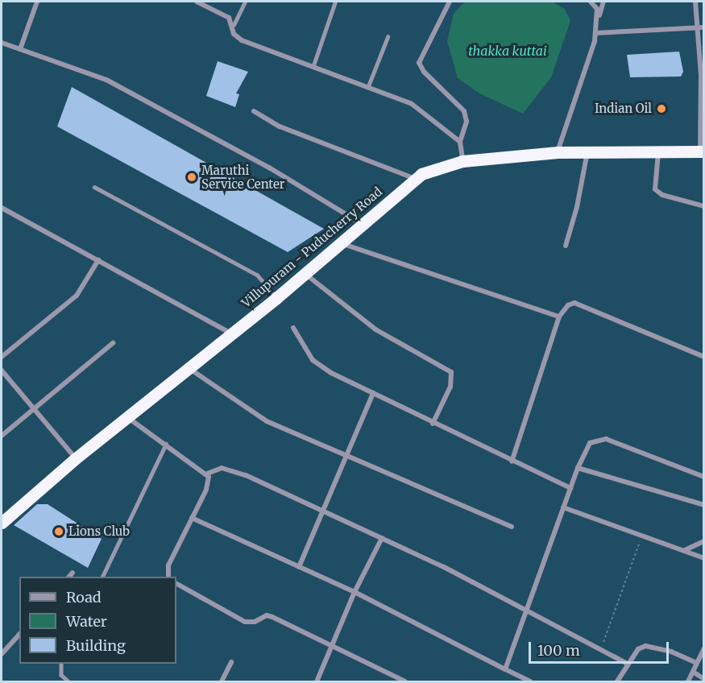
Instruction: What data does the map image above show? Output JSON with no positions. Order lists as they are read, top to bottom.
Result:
{
  "streets": {
    "highway": ["Villupuram - Puducherry Road"]
  },
  "water": ["thakka kuttai"],
  "places": ["Indian Oil", "Maruthi Service Center", "Lions Club"],
  "legend": ["Road", "Water", "Building"],
  "scale_bar": "100 m"
}
